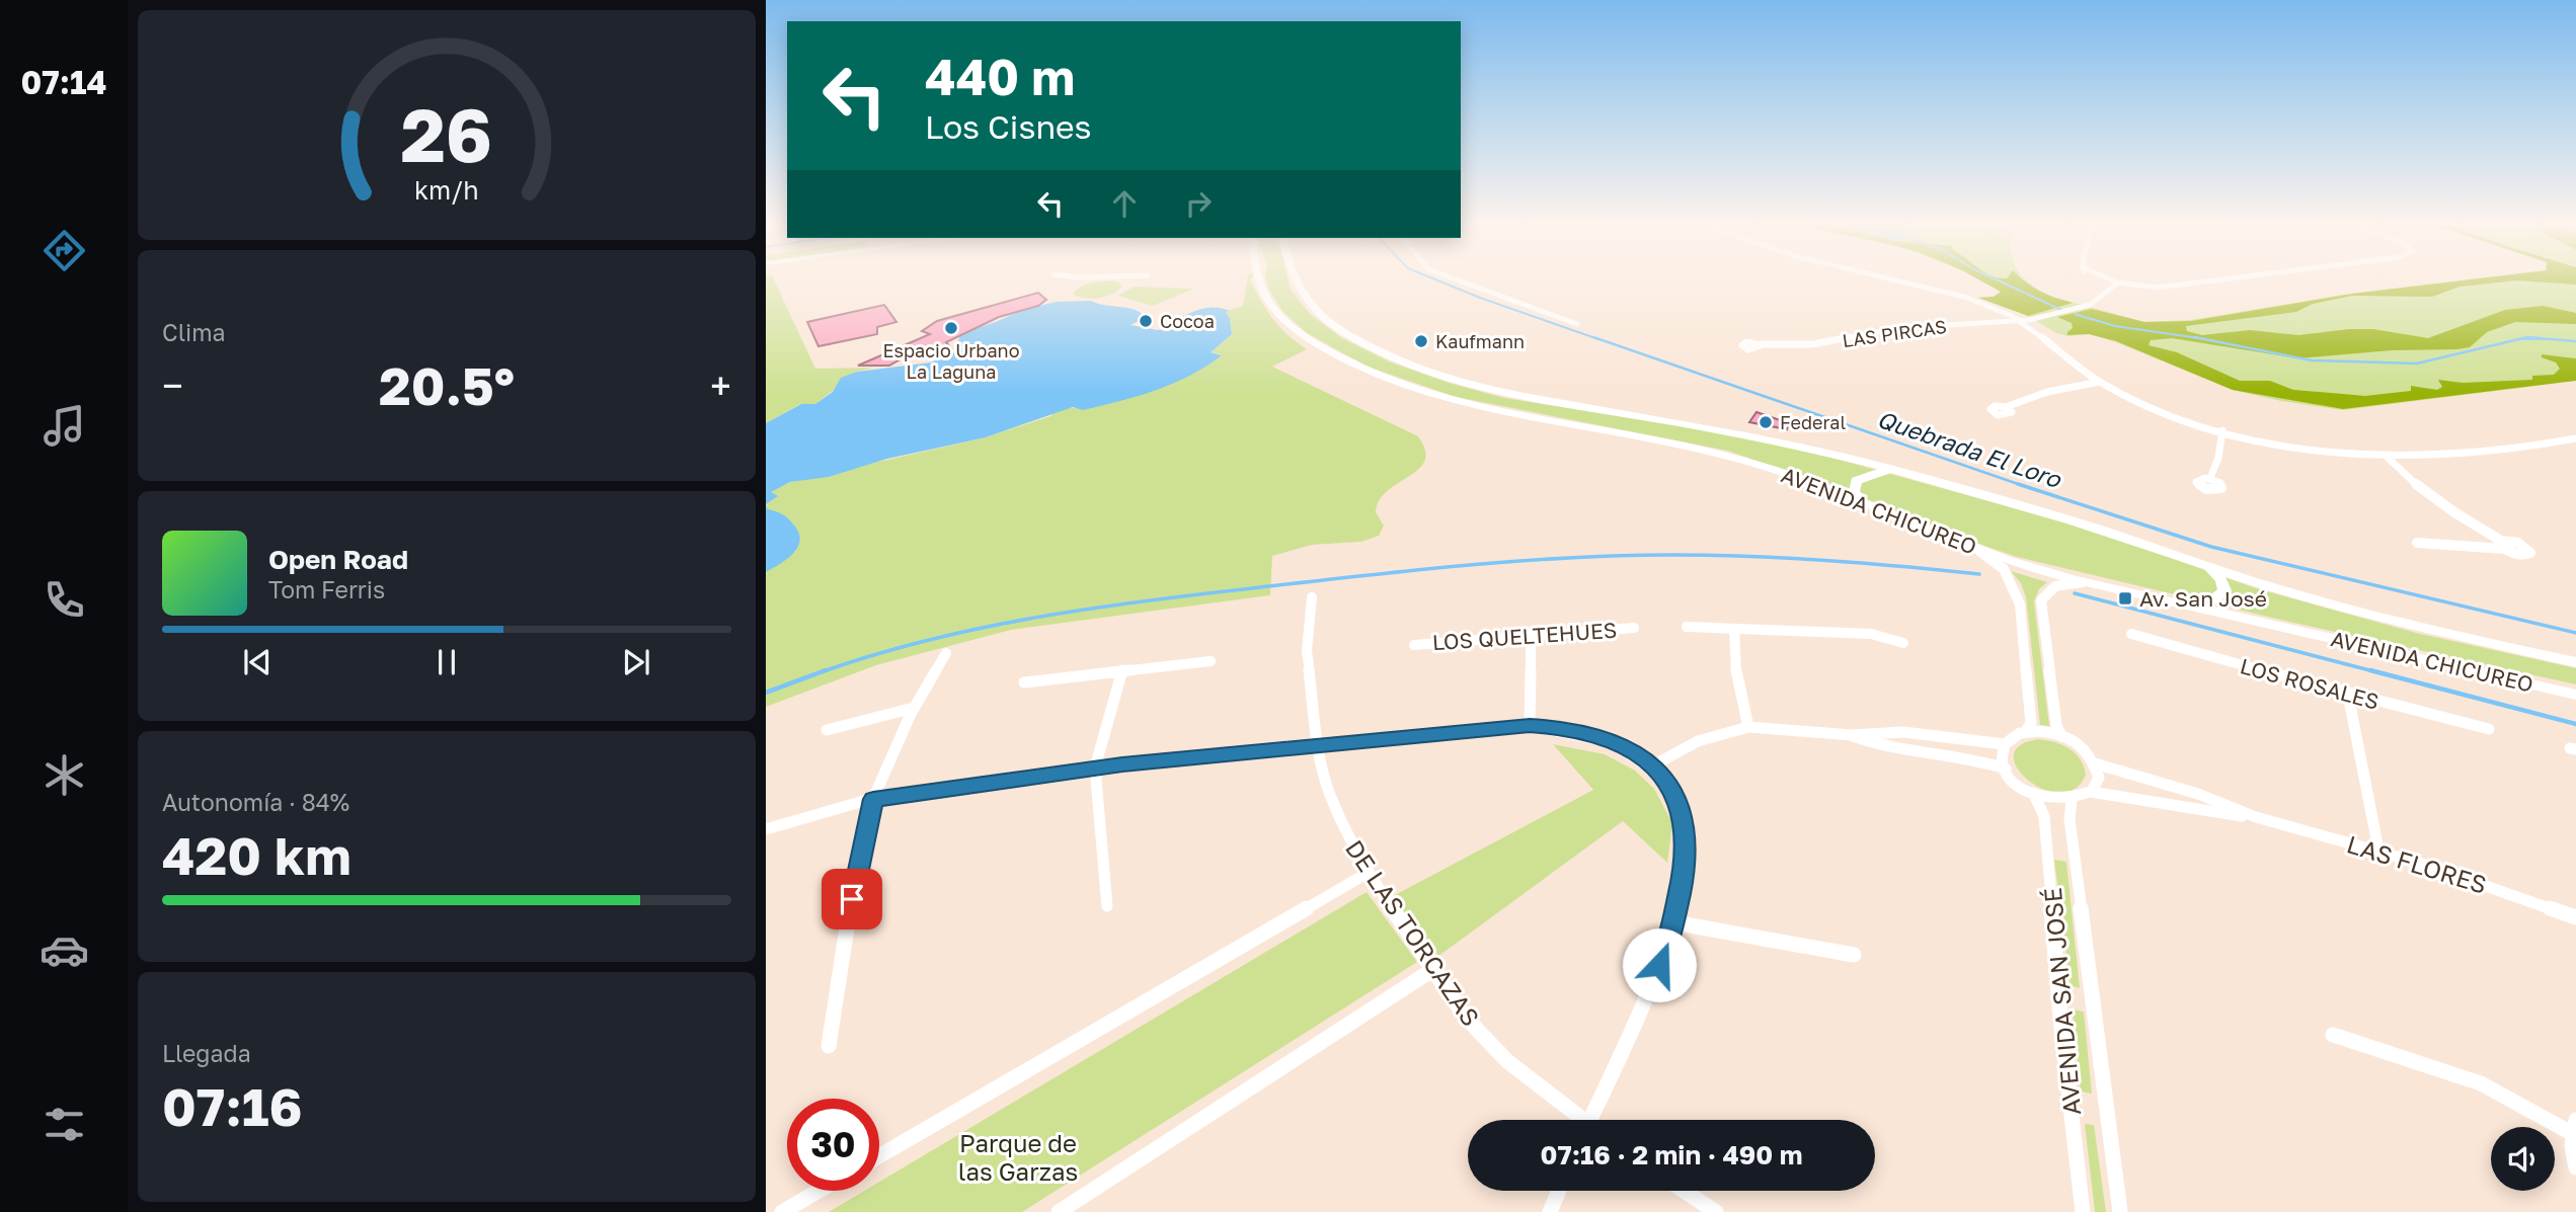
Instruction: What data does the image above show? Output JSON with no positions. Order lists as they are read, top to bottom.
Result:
{
  "streets": {
    "main road": ["AVENIDA CHICUREO"],
    "street": [
      "LAS PIRCAS",
      "LOS QUELTEHUES",
      "LOS ROSALES",
      "LAS FLORES",
      "DE LAS TORCAZAS",
      "AVENIDA SAN JOSÉ"
    ]
  },
  "crossings": [
    ["LAS FLORES", "AVENIDA SAN JOSÉ"]
  ],
  "water": ["Quebrada El Loro"],
  "parks": ["Parque de las Garzas"],
  "places": {
    "other": [
      "Cocoa",
      "Espacio Urbano La Laguna",
      "Kaufmann",
      "Federal"
    ],
    "transit": ["Av. San José"]
  },
  "page": {
    "tabs": "07:14",
    "turn": ["440 m", "Los Cisnes"],
    "tile": [
      "Clima",
      ["Autonomía · 84%", "420 km"],
      ["Llegada", "07:16"]
    ],
    "heat": ["−", "20.5°", "+"],
    "song": ["Open Road", "Tom Ferris"],
    "limit": "30",
    "trip": "07:16 · 2 min · 490 m",
    "gauge": ["26", "km/h"]
  }
}
